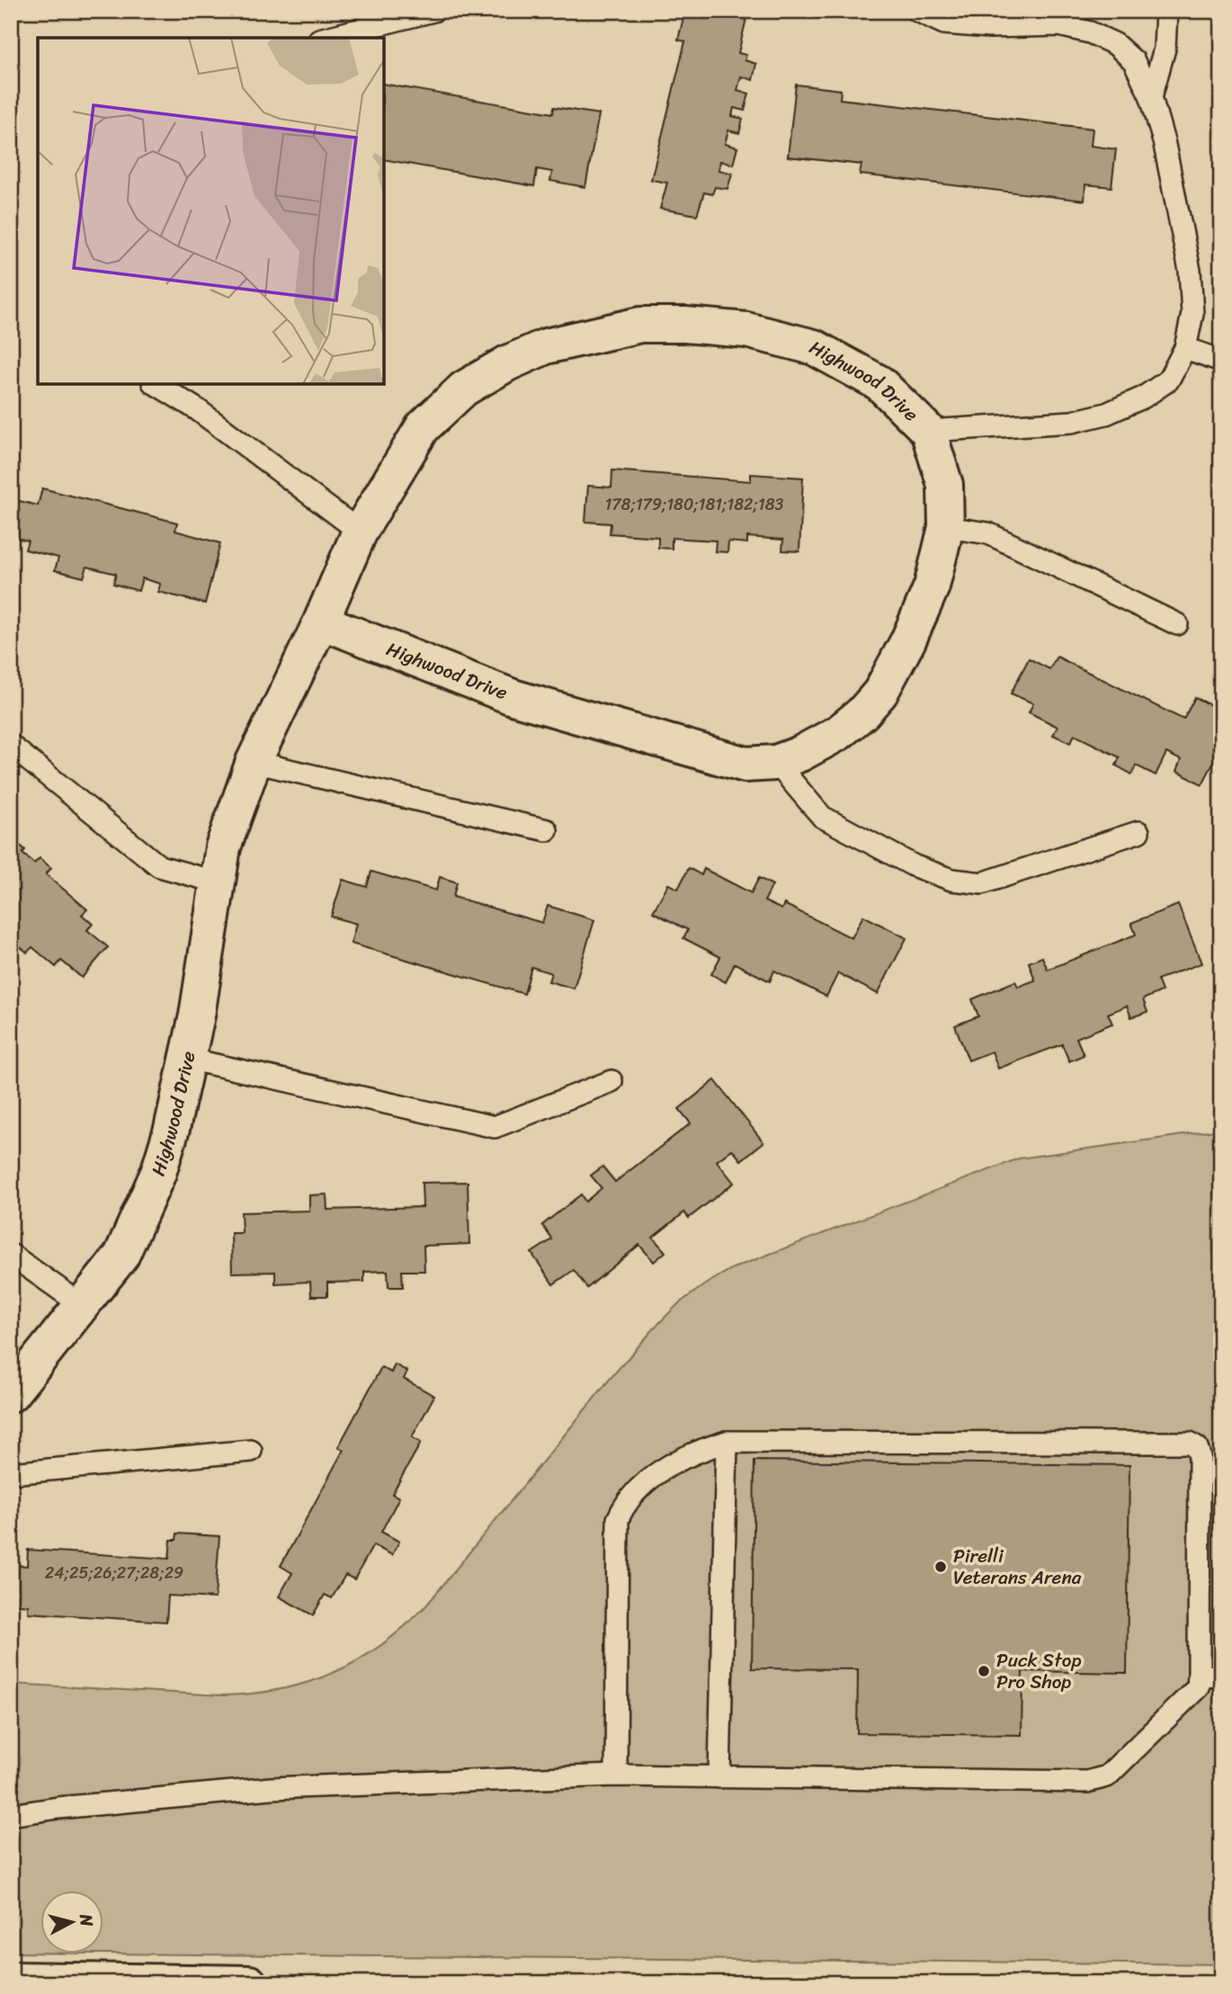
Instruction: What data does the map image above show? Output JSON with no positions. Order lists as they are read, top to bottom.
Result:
{
  "streets": {
    "street": ["Highwood Drive"]
  },
  "places": ["Pirelli Veterans Arena", "Puck Stop Pro Shop"],
  "house_numbers": ["178;179;180;181;182;183", "24;25;26;27;28;29"],
  "north": "right"
}
